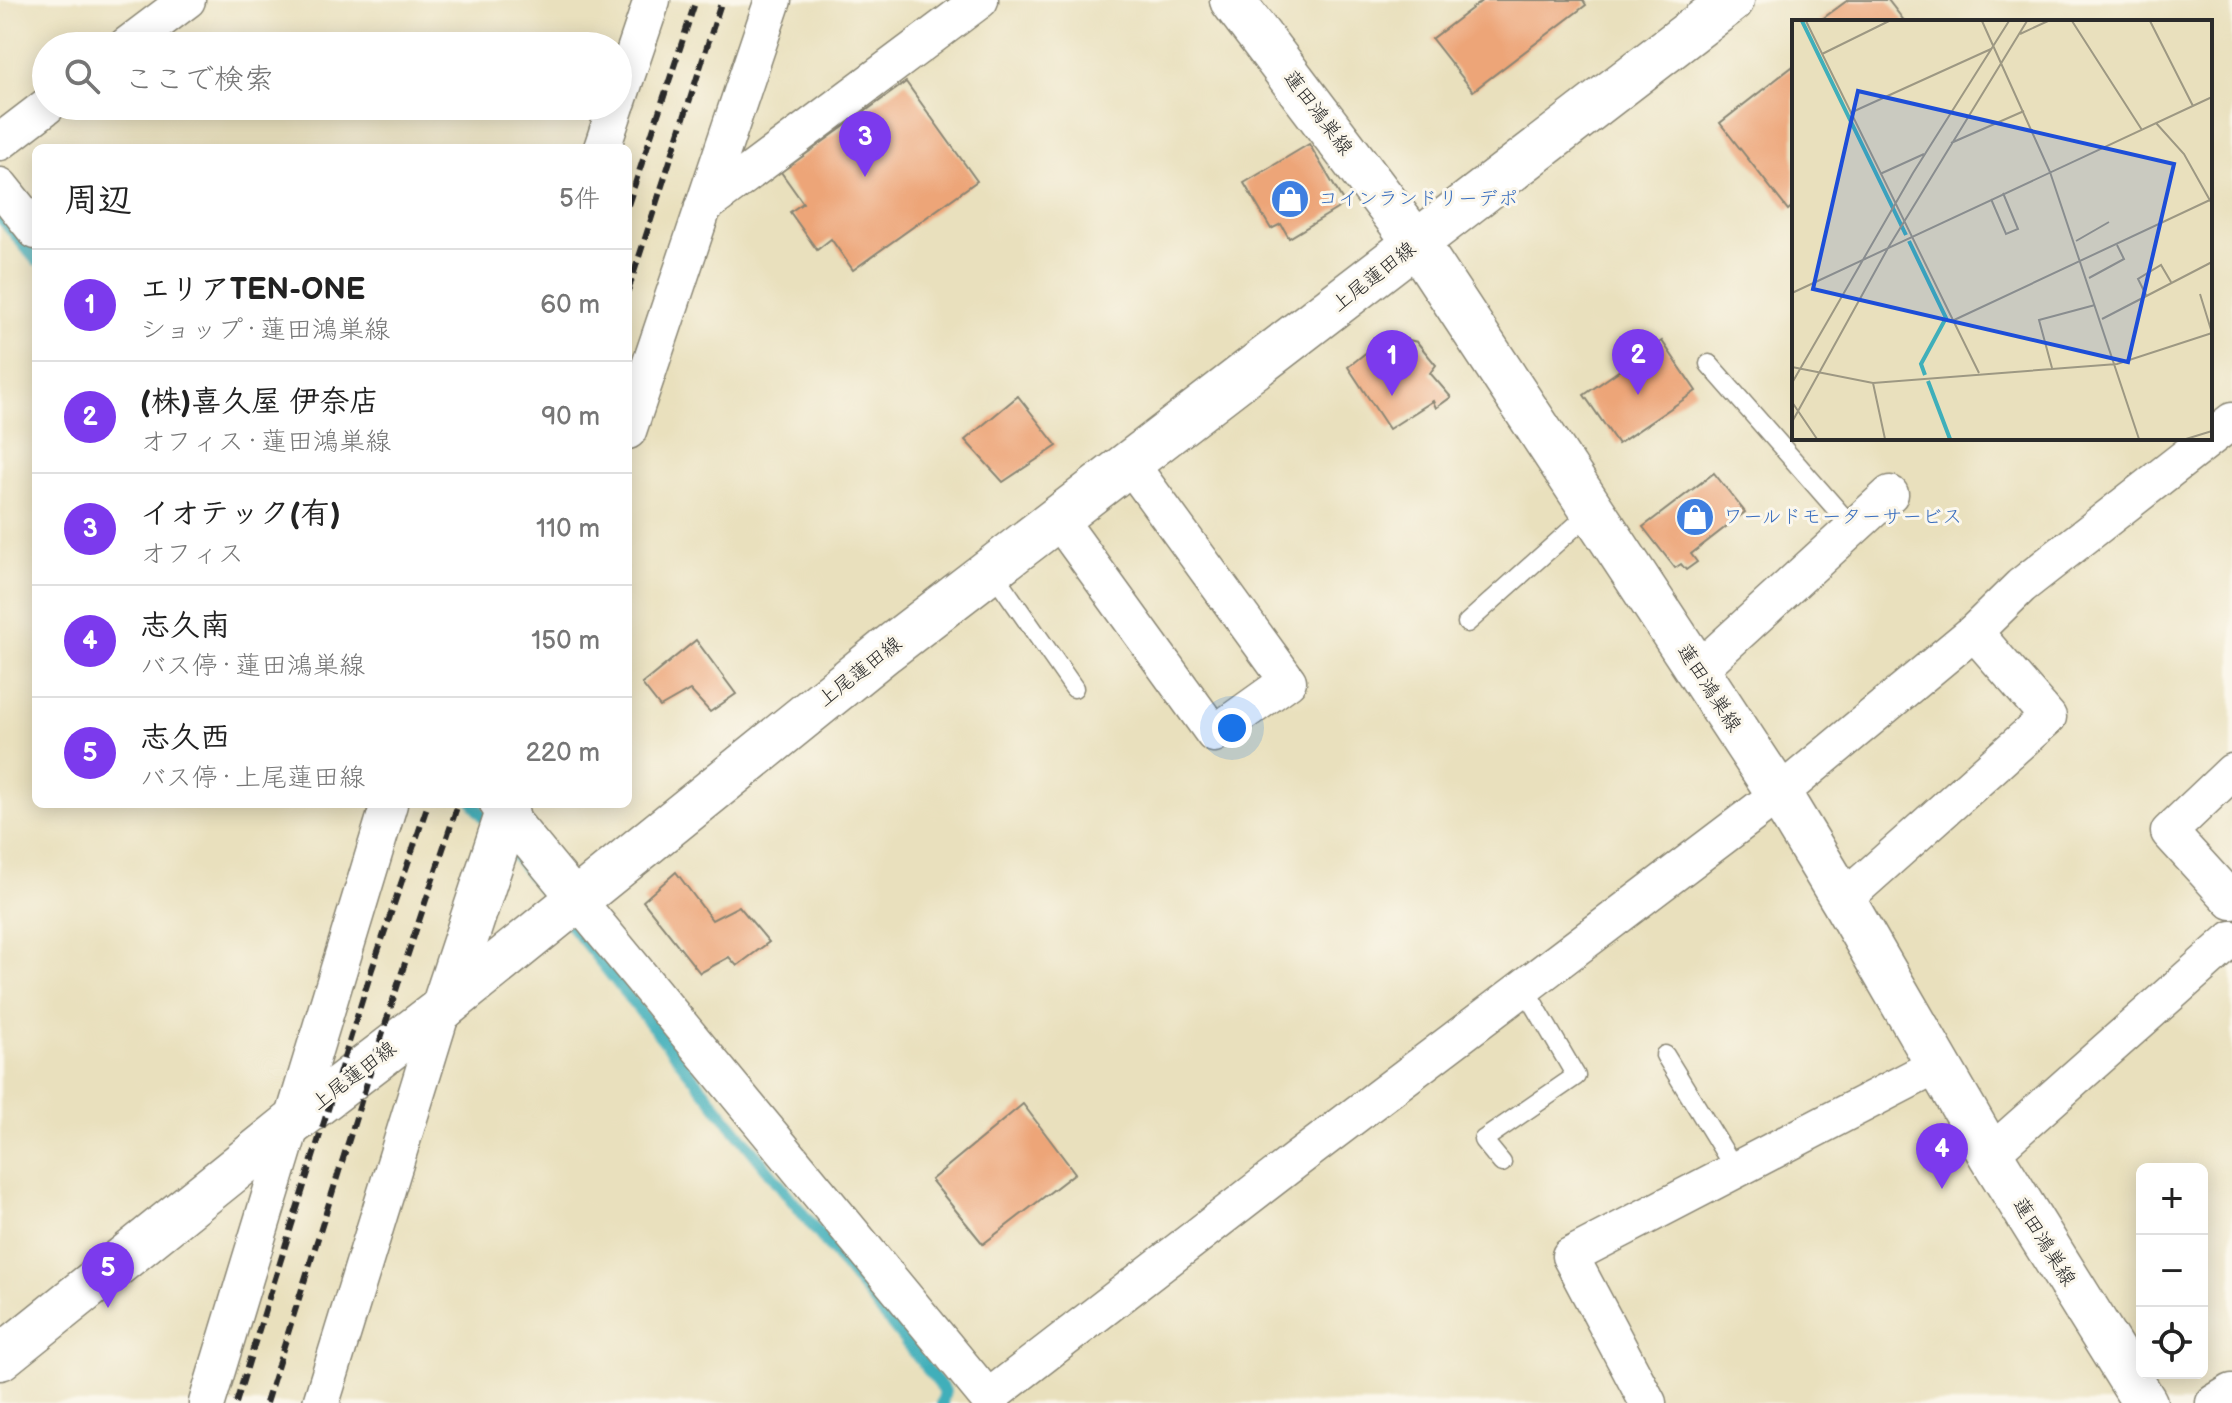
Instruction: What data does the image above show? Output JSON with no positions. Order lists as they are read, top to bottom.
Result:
{
  "streets": {
    "main road": ["蓮田鴻巣線", "上尾蓮田線"]
  },
  "crossings": [
    ["蓮田鴻巣線", "上尾蓮田線"]
  ],
  "places": {
    "shop": ["コインランドリーデポ", "ワールドモーターサービス"]
  },
  "page": {
    "search": "ここで検索",
    "pins": [
      "3",
      "2",
      "1",
      "4",
      "5"
    ],
    "heading": ["周辺", "5件"],
    "list": [
      {
        "mark": "1",
        "name": "エリアTEN-ONE",
        "note": "ショップ · 蓮田鴻巣線",
        "value": "60 m"
      },
      {
        "mark": "2",
        "name": "(株)喜久屋 伊奈店",
        "note": "オフィス · 蓮田鴻巣線",
        "value": "90 m"
      },
      {
        "mark": "3",
        "name": "イオテック(有)",
        "note": "オフィス",
        "value": "110 m"
      },
      {
        "mark": "4",
        "name": "志久南",
        "note": "バス停 · 蓮田鴻巣線",
        "value": "150 m"
      },
      {
        "mark": "5",
        "name": "志久西",
        "note": "バス停 · 上尾蓮田線",
        "value": "220 m"
      }
    ],
    "map_buttons": ["+", "−"]
  }
}
